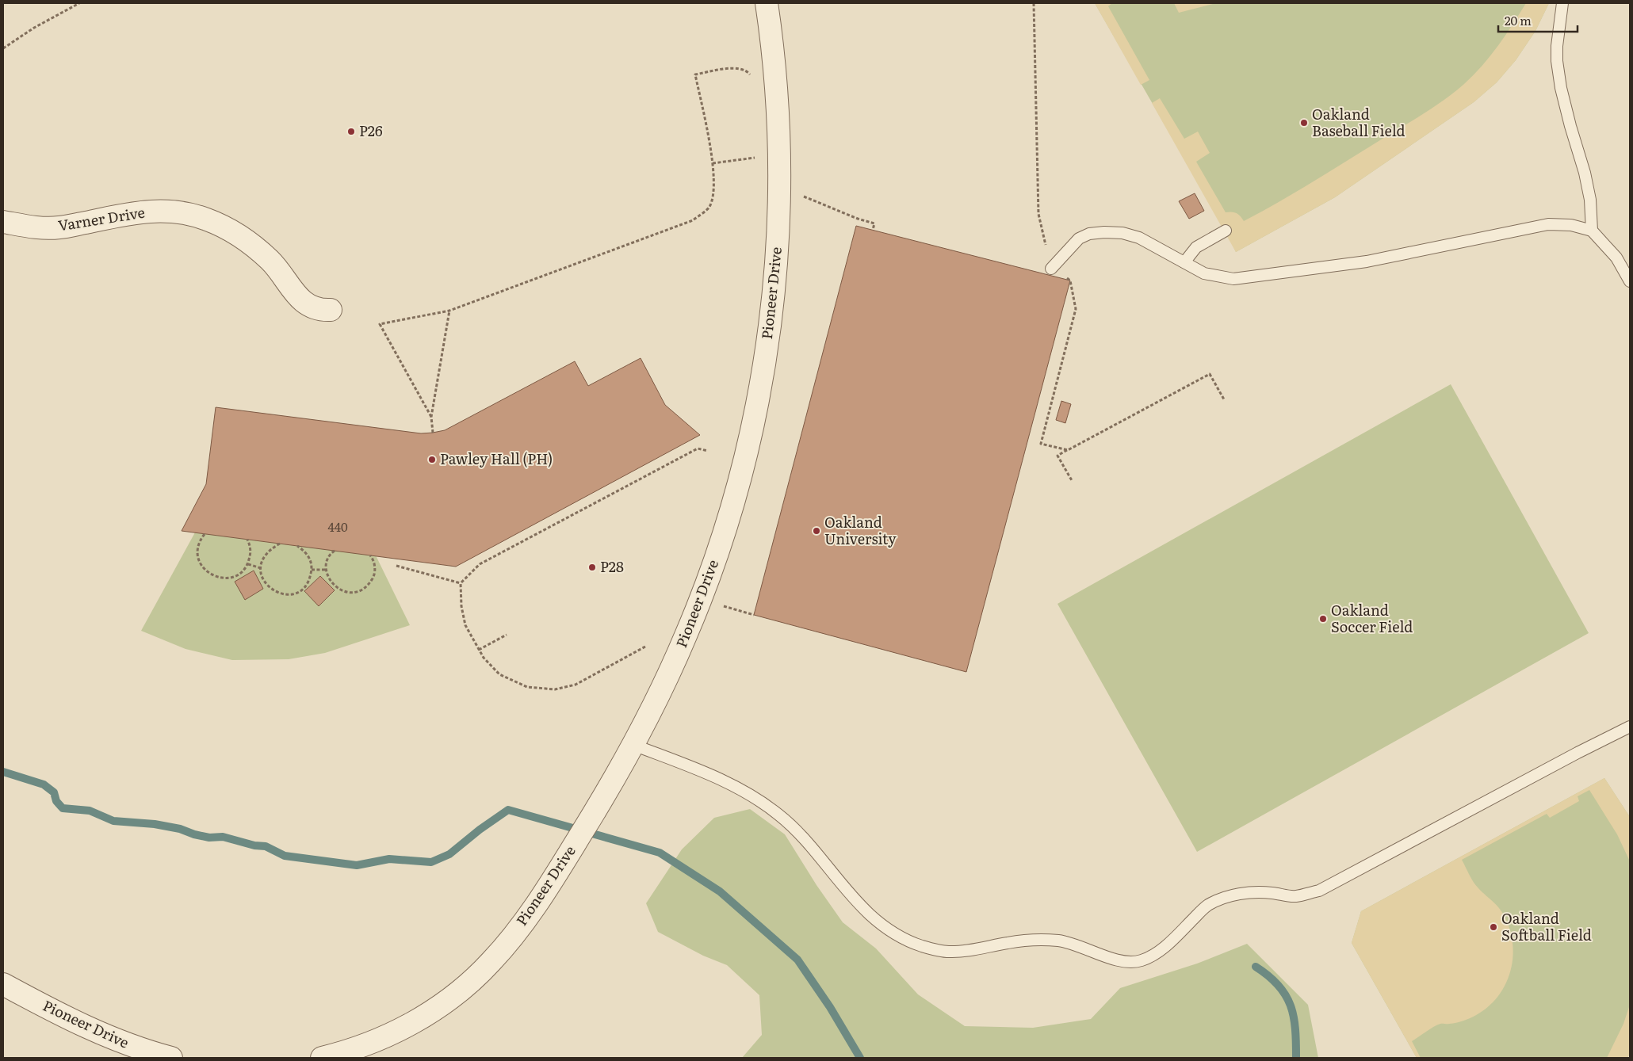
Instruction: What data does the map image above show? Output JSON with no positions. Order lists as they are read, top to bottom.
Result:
{
  "streets": {
    "street": ["Varner Drive", "Pioneer Drive"]
  },
  "places": [
    "Oakland Baseball Field",
    "P26",
    "Pawley Hall (PH)",
    "Oakland University",
    "P28",
    "Oakland Soccer Field",
    "Oakland Softball Field"
  ],
  "house_numbers": ["440"],
  "scale_bar": "20 m"
}
